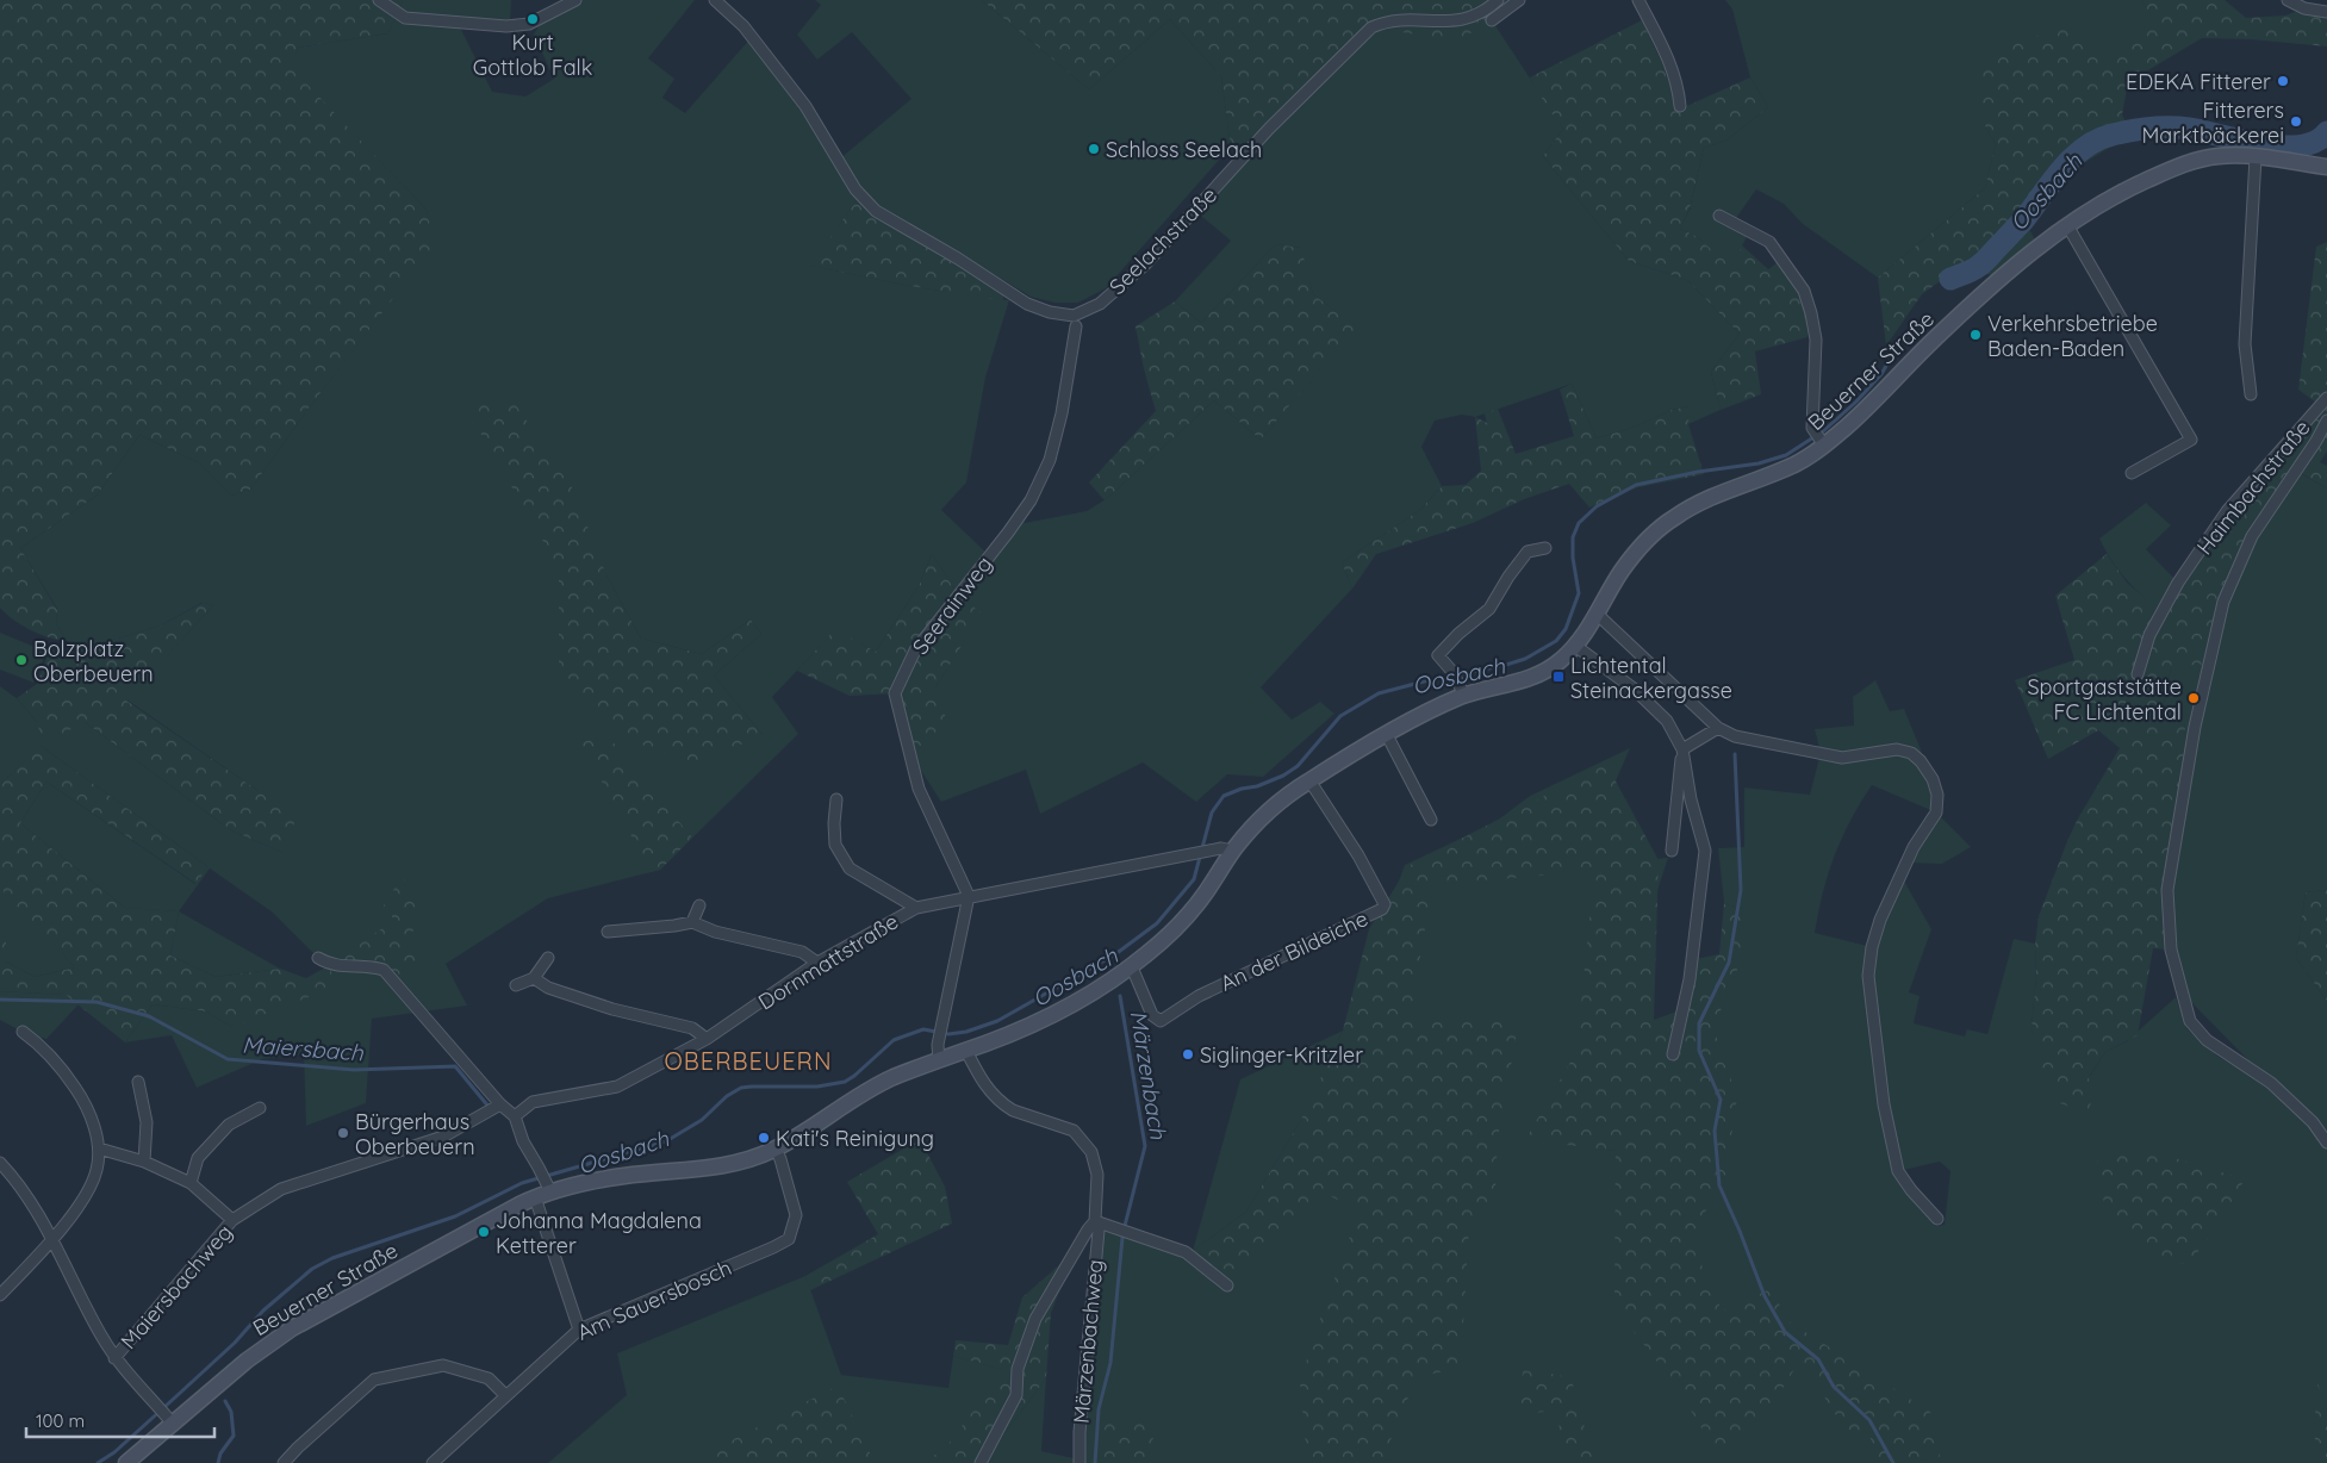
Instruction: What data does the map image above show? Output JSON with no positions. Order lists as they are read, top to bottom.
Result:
{
  "streets": {
    "main road": ["Beuerner Straße"],
    "street": [
      "Seelachstraße",
      "Haimbachstraße",
      "Seerainweg",
      "An der Bildeiche",
      "Dornmattstraße",
      "Maiersbachweg",
      "Am Sauersbosch",
      "Märzenbachweg"
    ]
  },
  "crossings": [
    ["Beuerner Straße", "An der Bildeiche"],
    ["Beuerner Straße", "Dornmattstraße"],
    ["Beuerner Straße", "Am Sauersbosch"],
    ["Beuerner Straße", "Märzenbachweg"],
    ["Seerainweg", "Dornmattstraße"]
  ],
  "districts": ["OBERBEUERN"],
  "water": ["Oosbach", "Maiersbach", "Märzenbach"],
  "places": {
    "other": [
      "Kurt Gottlob Falk",
      "EDEKA Fitterer",
      "Fitterers Marktbäckerei",
      "Schloss Seelach",
      "Verkehrsbetriebe Baden-Baden",
      "Bolzplatz Oberbeuern",
      "Sportgaststätte FC Lichtental",
      "Siglinger-Kritzler",
      "Bürgerhaus Oberbeuern",
      "Kati's Reinigung",
      "Johanna Magdalena Ketterer"
    ],
    "transit": ["Lichtental Steinackergasse"]
  },
  "scale_bar": "100 m"
}
